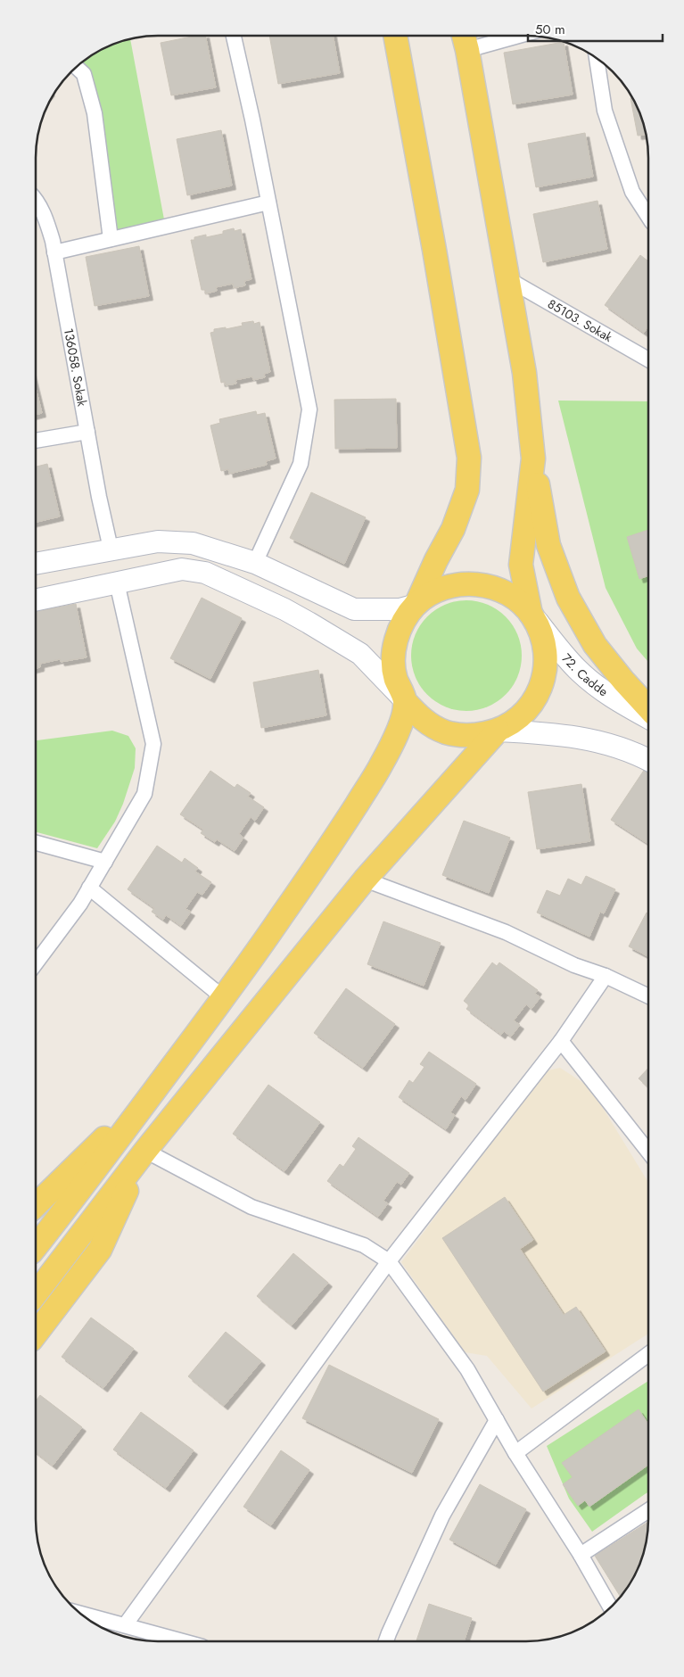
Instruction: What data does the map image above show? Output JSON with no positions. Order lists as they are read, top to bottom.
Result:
{
  "streets": {
    "main road": ["72. Cadde"],
    "street": ["85103. Sokak", "136058. Sokak"]
  },
  "scale_bar": "50 m"
}
